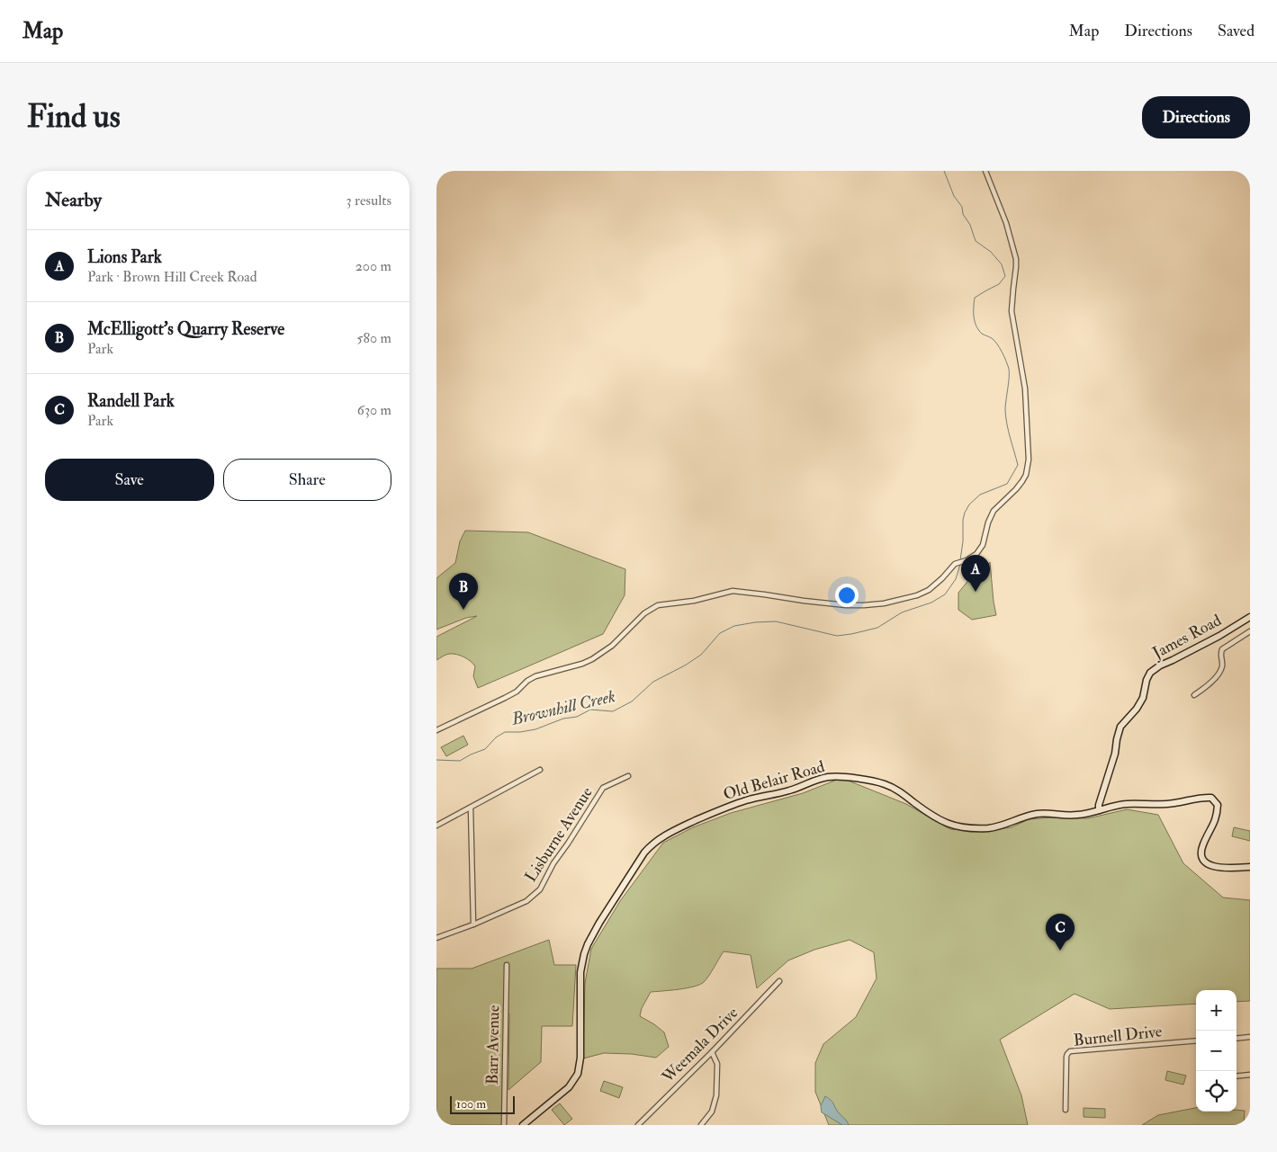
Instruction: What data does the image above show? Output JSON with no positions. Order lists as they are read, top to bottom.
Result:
{
  "streets": {
    "main road": ["James Road", "Old Belair Road"],
    "street": [
      "Lisburne Avenue",
      "Burnell Drive",
      "Barr Avenue",
      "Weemala Drive"
    ]
  },
  "crossings": [
    ["James Road", "Old Belair Road"]
  ],
  "water": ["Brownhill Creek"],
  "scale_bar": "100 m",
  "page": {
    "header": "Map",
    "nav": ["Map", "Directions", "Saved"],
    "buttons": [
      "Directions",
      ["Save", "Share"]
    ],
    "title": "Find us",
    "heading": ["Nearby", "3 results"],
    "list": [
      {
        "mark": "A",
        "name": "Lions Park",
        "note": "Park · Brown Hill Creek Road",
        "value": "200 m"
      },
      {
        "mark": "B",
        "name": "McElligott's Quarry Reserve",
        "note": "Park",
        "value": "580 m"
      },
      {
        "mark": "C",
        "name": "Randell Park",
        "note": "Park",
        "value": "630 m"
      }
    ],
    "pins": ["A", "B", "C"],
    "map_buttons": ["+", "−"],
    "scale": "100 m"
  }
}
